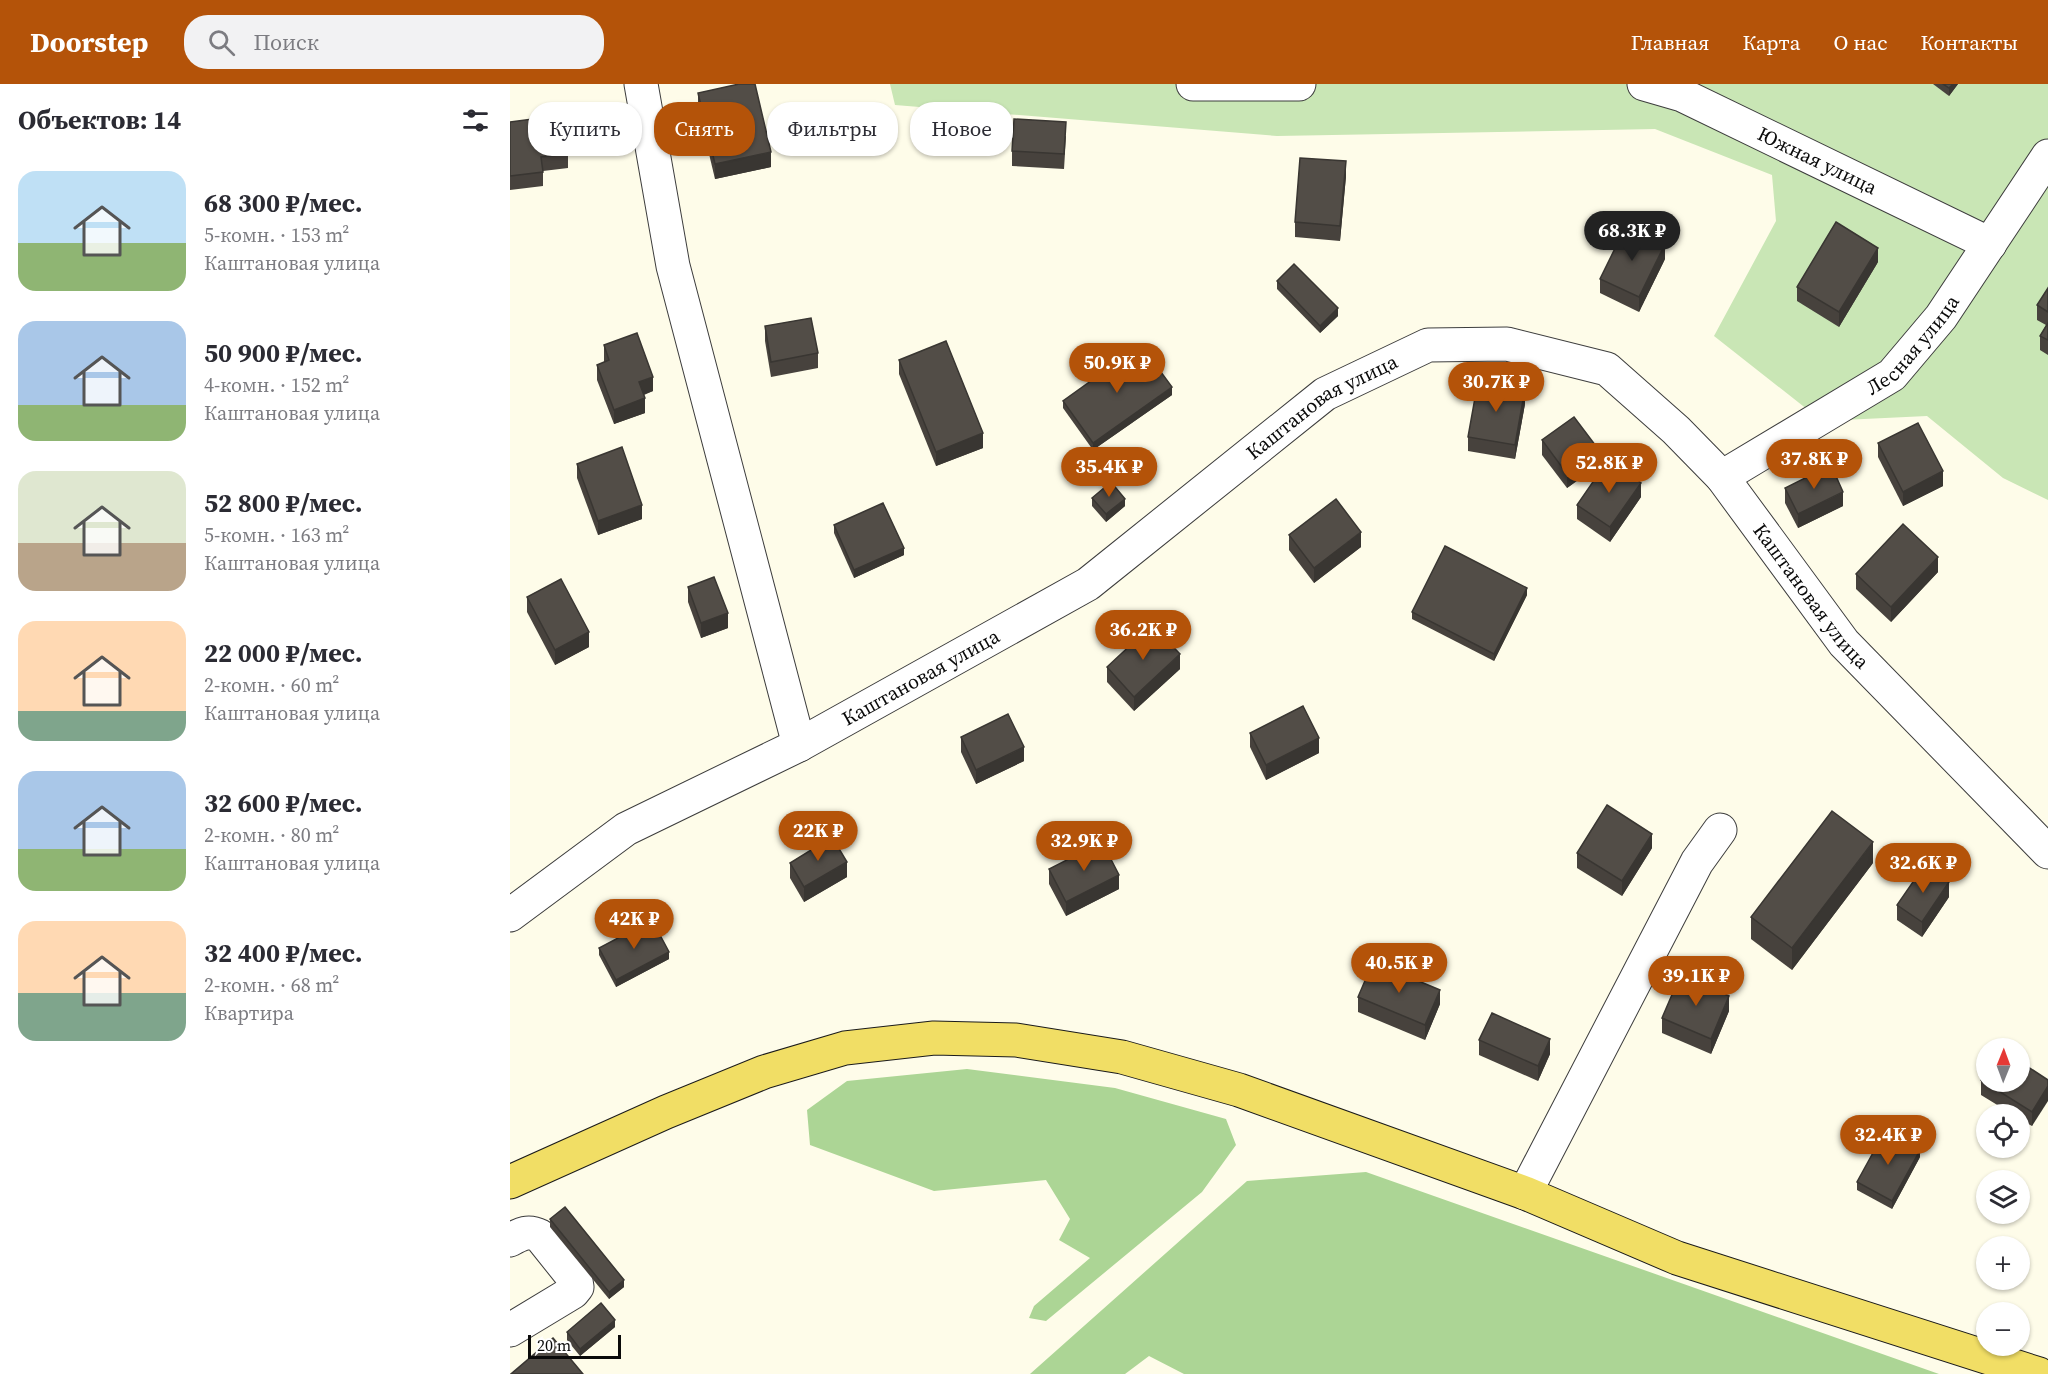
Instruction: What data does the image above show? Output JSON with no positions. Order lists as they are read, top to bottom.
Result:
{
  "streets": {
    "street": ["Южная улица", "Лесная улица", "Каштановая улица"]
  },
  "crossings": [
    ["Южная улица", "Лесная улица"],
    ["Лесная улица", "Каштановая улица"]
  ],
  "scale_bar": "20 m",
  "north": "top",
  "page": {
    "header": "Doorstep",
    "search": "Поиск",
    "nav": [
      "Главная",
      "Карта",
      "О нас",
      "Контакты"
    ],
    "heading": "Объектов: 14",
    "chip": [
      "Купить",
      "Снять",
      "Фильтры",
      "Новое"
    ],
    "list": [
      {
        "name": "68 300 ₽/мес.",
        "note": "5-комн. · 153 m² · Каштановая улица"
      },
      {
        "name": "50 900 ₽/мес.",
        "note": "4-комн. · 152 m² · Каштановая улица"
      },
      {
        "name": "52 800 ₽/мес.",
        "note": "5-комн. · 163 m² · Каштановая улица"
      },
      {
        "name": "22 000 ₽/мес.",
        "note": "2-комн. · 60 m² · Каштановая улица"
      },
      {
        "name": "32 600 ₽/мес.",
        "note": "2-комн. · 80 m² · Каштановая улица"
      },
      {
        "name": "32 400 ₽/мес.",
        "note": "2-комн. · 68 m² · Квартира"
      }
    ],
    "price": [
      "68.3K ₽",
      "50.9K ₽",
      "30.7K ₽",
      "37.8K ₽",
      "52.8K ₽",
      "35.4K ₽",
      "36.2K ₽",
      "22K ₽",
      "32.9K ₽",
      "32.6K ₽",
      "42K ₽",
      "40.5K ₽",
      "39.1K ₽",
      "32.4K ₽"
    ],
    "map_buttons": ["+", "−"],
    "scale": "20 m"
  }
}
